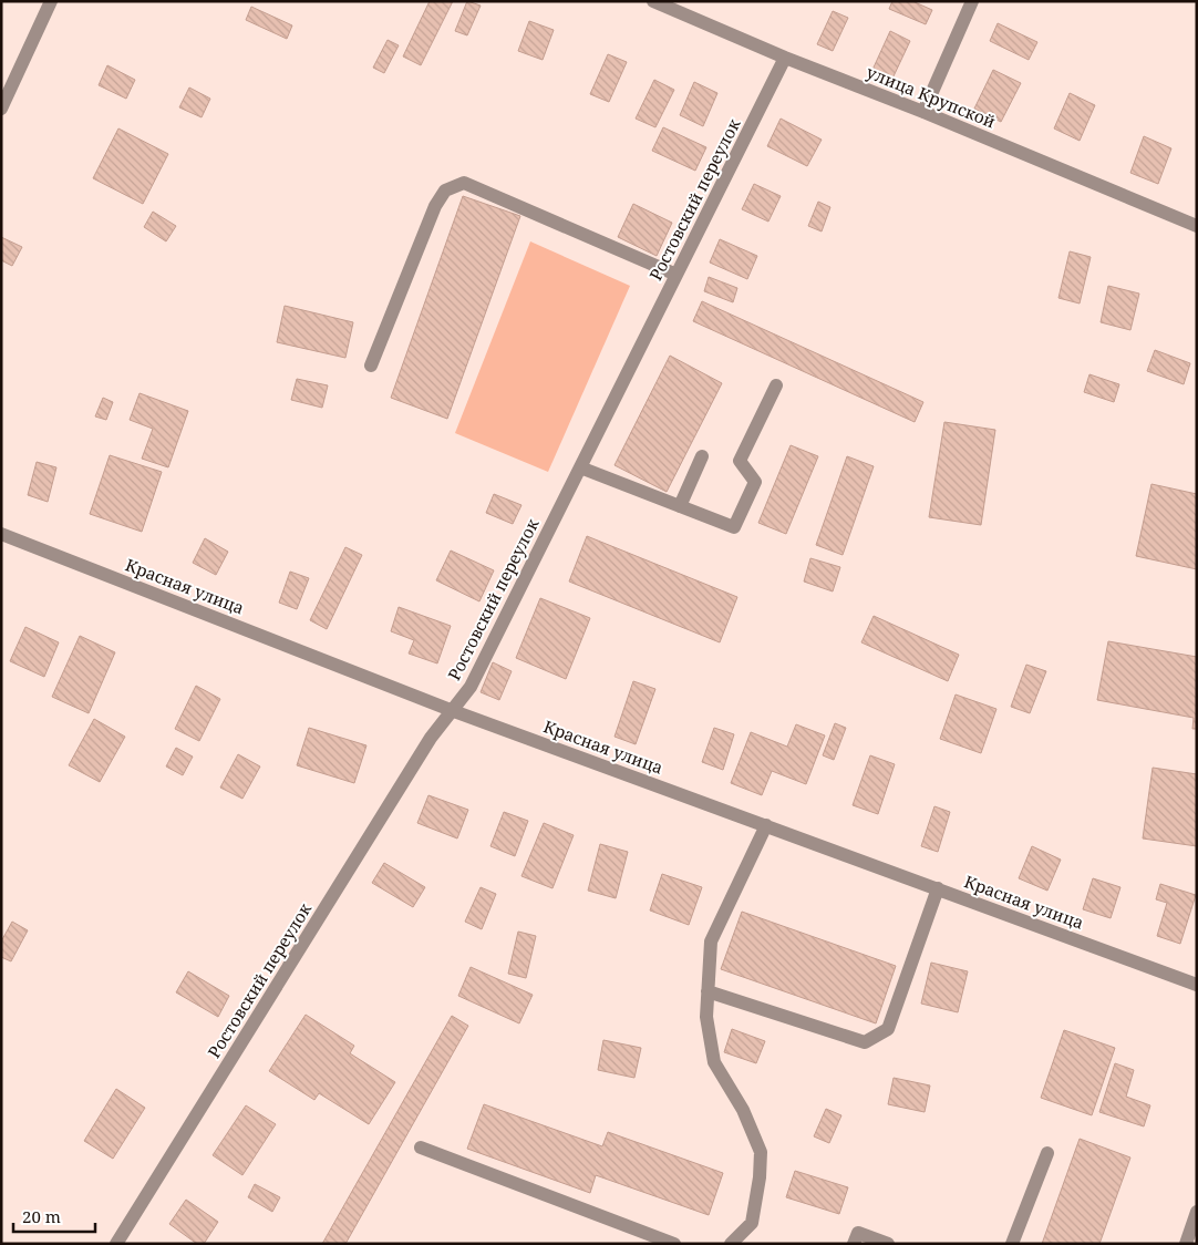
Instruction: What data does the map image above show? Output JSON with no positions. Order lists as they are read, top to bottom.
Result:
{
  "streets": {
    "street": ["улица Крупской", "Ростовский переулок", "Красная улица"]
  },
  "crossings": [
    ["улица Крупской", "Ростовский переулок"],
    ["Ростовский переулок", "Красная улица"]
  ],
  "scale_bar": "20 m"
}
